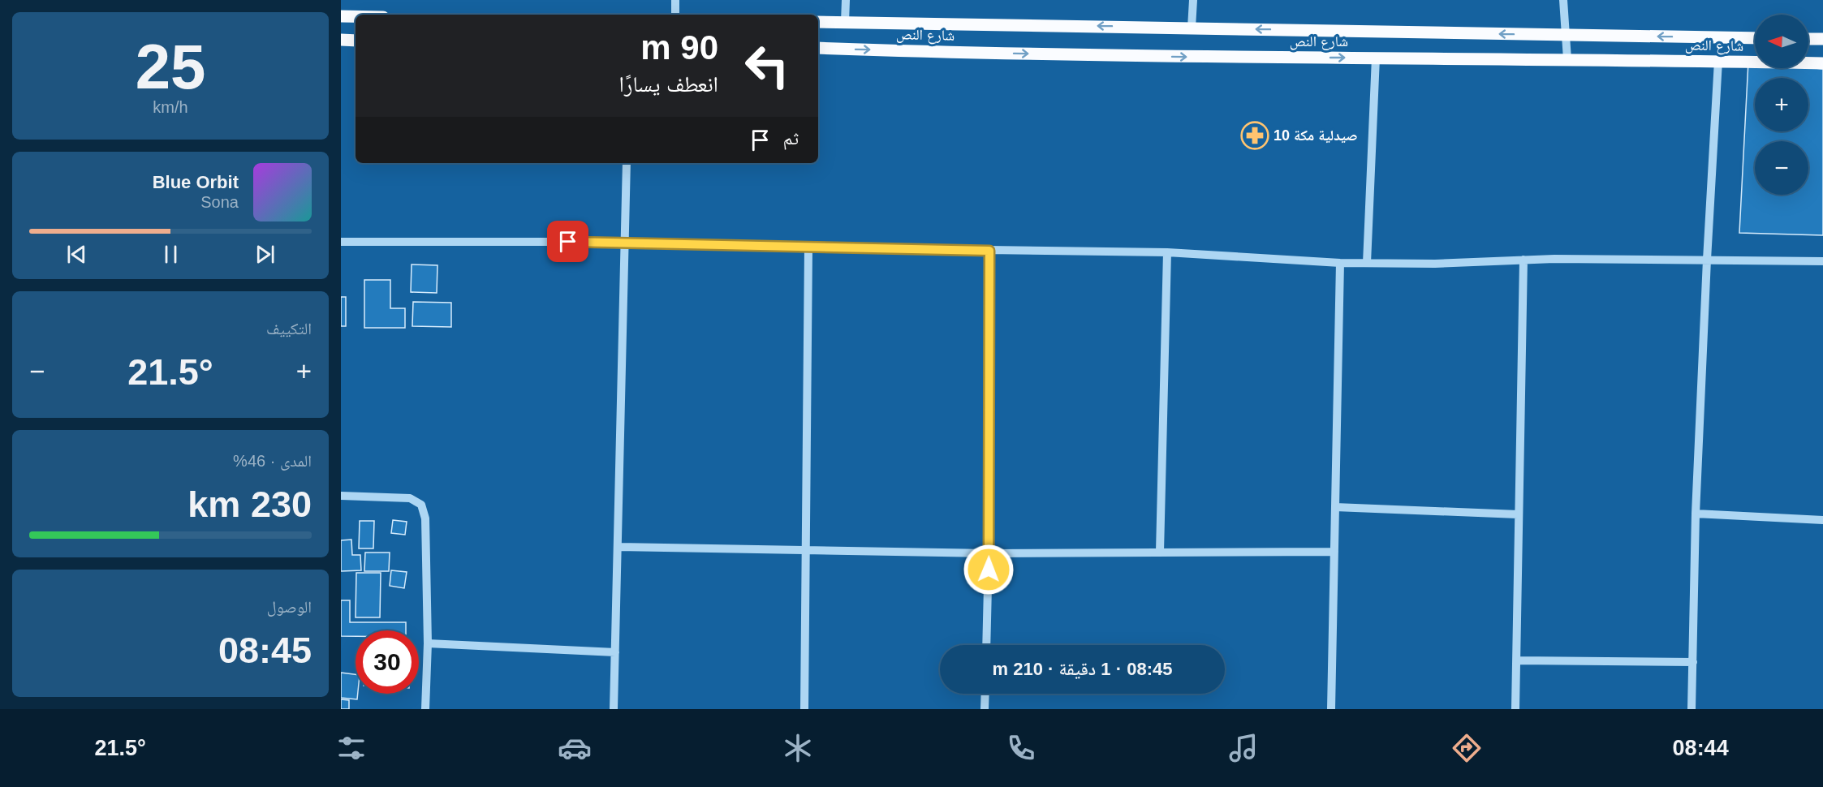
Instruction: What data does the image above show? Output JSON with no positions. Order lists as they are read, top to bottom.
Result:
{
  "streets": {
    "main road": ["شارع النص"]
  },
  "places": {
    "pharmacy": ["صيدلية مكة 10"]
  },
  "north": "left",
  "page": {
    "tile": [
      ["25", "km/h"],
      "التكييف",
      ["المدى · 46%", "230 km"],
      ["الوصول", "08:45"]
    ],
    "map_buttons": ["+", "−"],
    "turn": ["90 m", "انعطف يسارًا"],
    "then": "ثم",
    "song": ["Blue Orbit", "Sona"],
    "heat": ["−", "21.5°", "+"],
    "limit": "30",
    "trip": "08:45 · 1 دقيقة · 210 m",
    "tabs": ["08:44", "21.5°"]
  }
}
